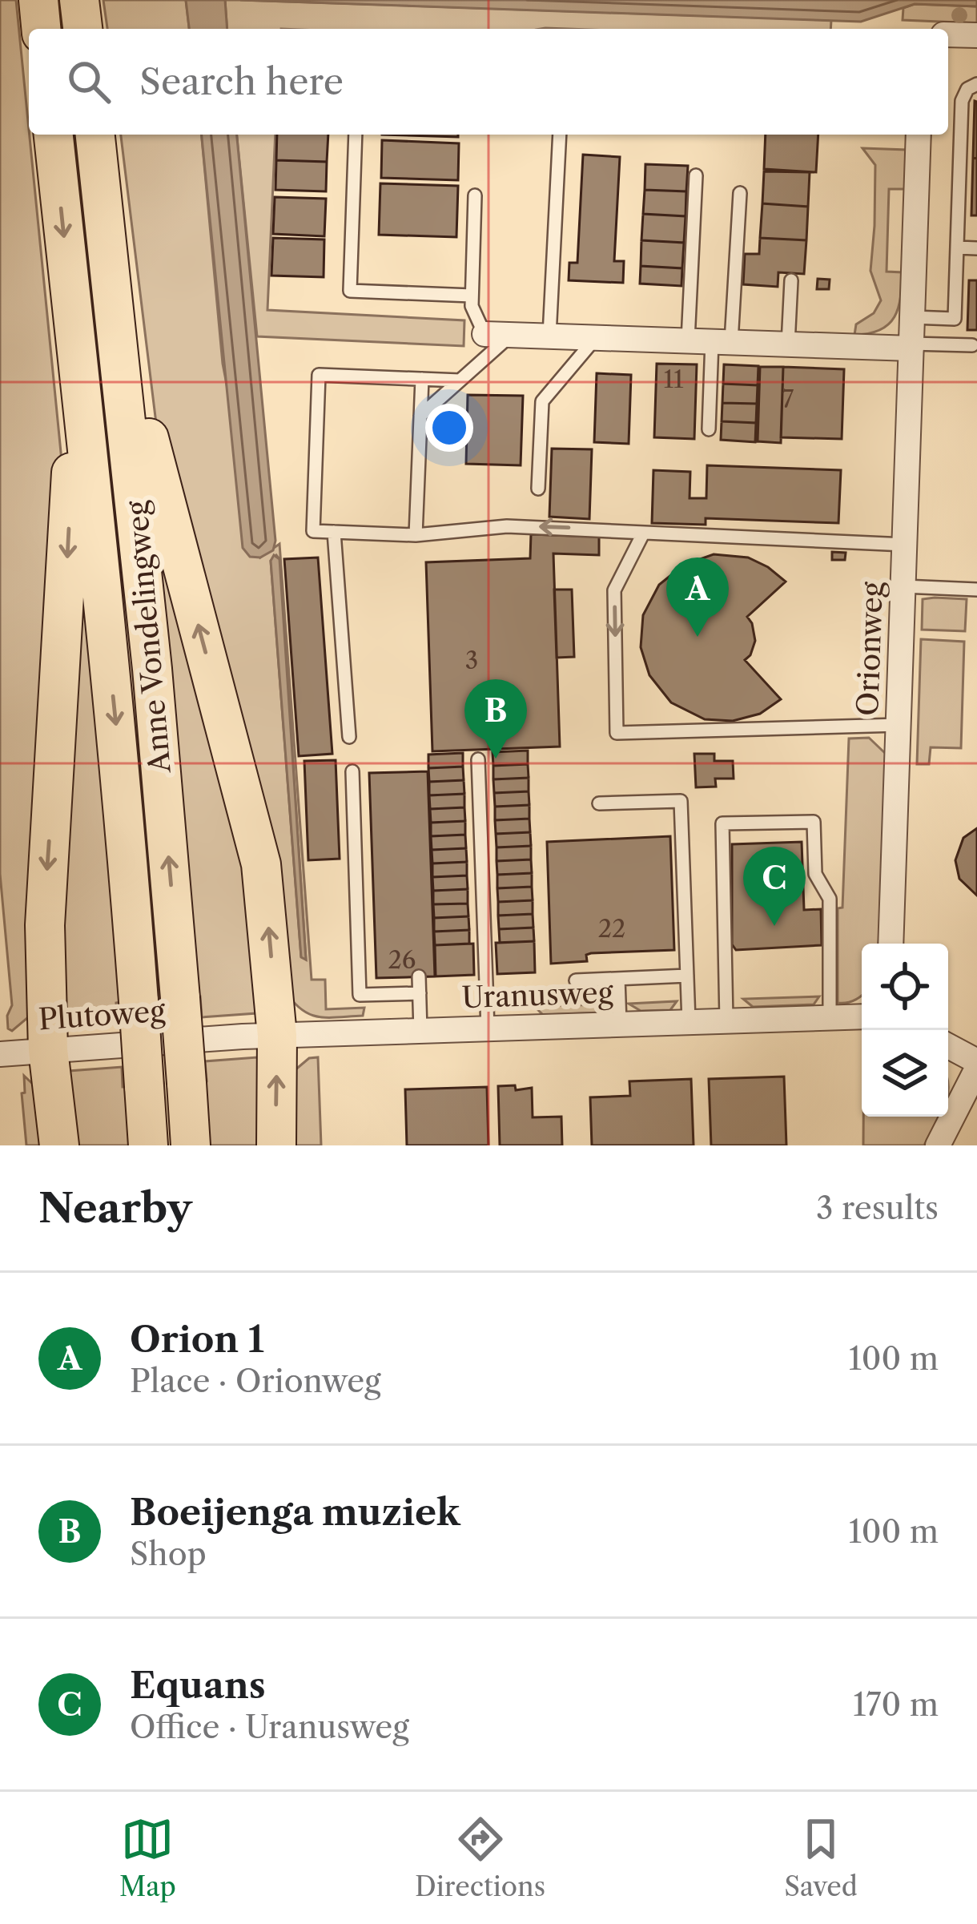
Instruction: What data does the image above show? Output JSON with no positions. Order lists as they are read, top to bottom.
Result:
{
  "streets": {
    "main road": ["Anne Vondelingweg"],
    "street": ["Orionweg", "Uranusweg", "Plutoweg"]
  },
  "crossings": [
    ["Uranusweg", "Plutoweg"]
  ],
  "house_numbers": [
    "11",
    "7",
    "3",
    "22",
    "26"
  ],
  "page": {
    "search": "Search here",
    "pins": ["A", "B", "C"],
    "heading": ["Nearby", "3 results"],
    "list": [
      {
        "mark": "A",
        "name": "Orion 1",
        "note": "Place · Orionweg",
        "value": "100 m"
      },
      {
        "mark": "B",
        "name": "Boeijenga muziek",
        "note": "Shop",
        "value": "100 m"
      },
      {
        "mark": "C",
        "name": "Equans",
        "note": "Office · Uranusweg",
        "value": "170 m"
      }
    ],
    "nav": ["Map", "Directions", "Saved"]
  }
}
